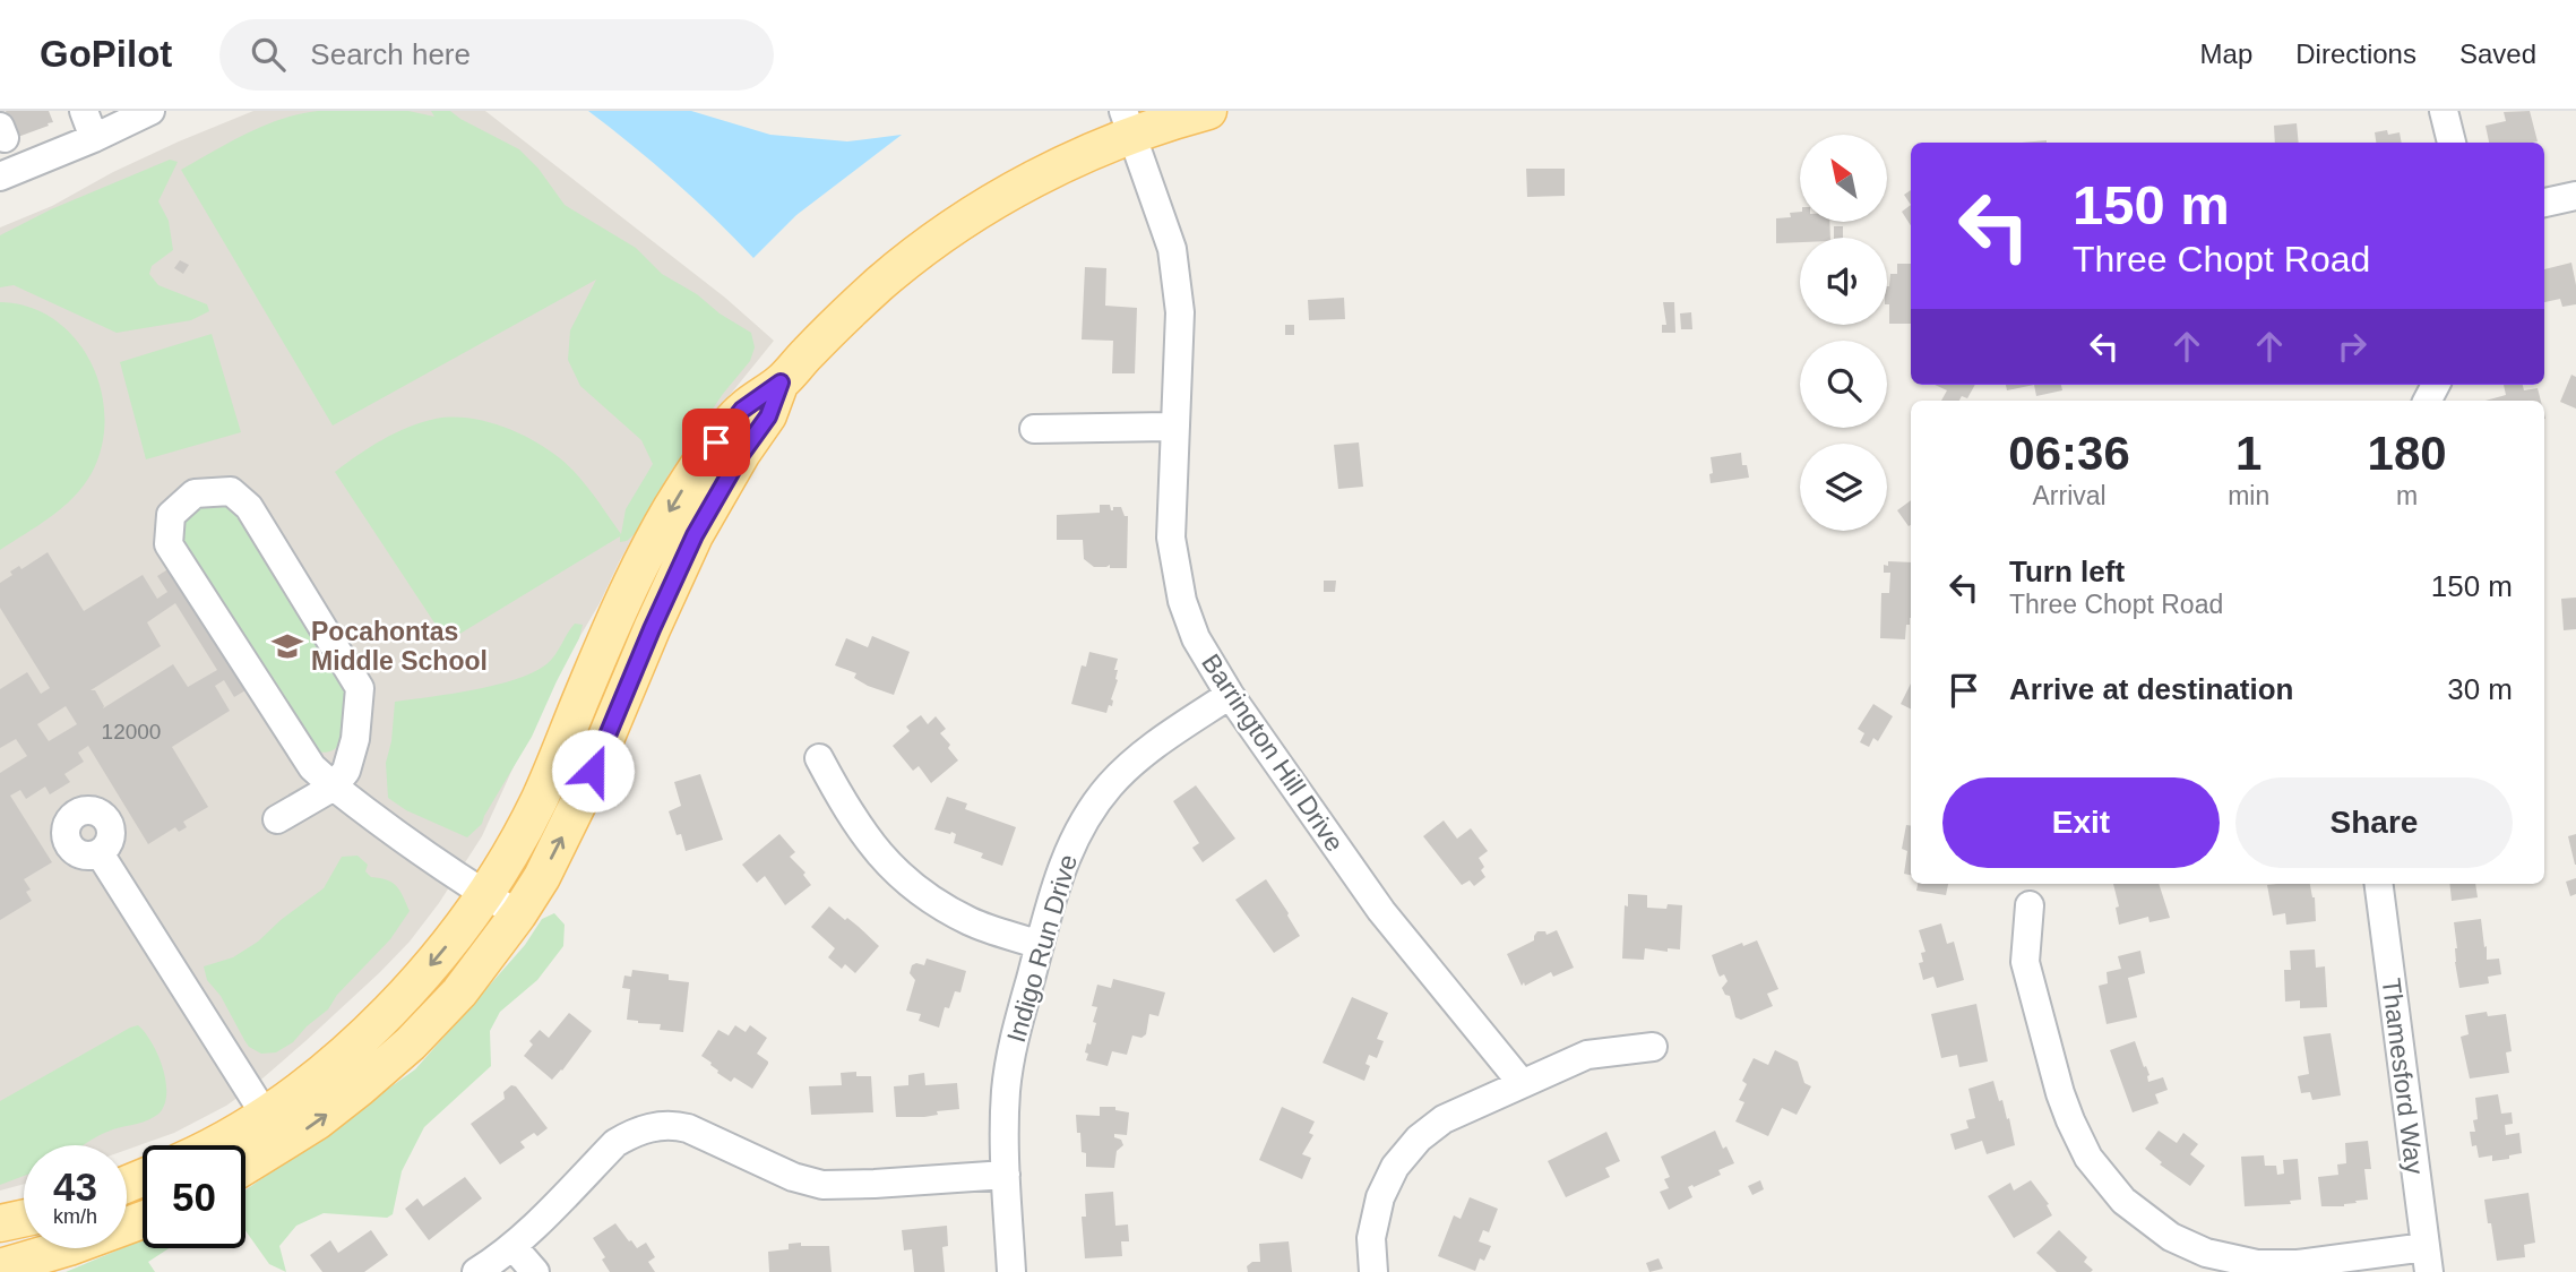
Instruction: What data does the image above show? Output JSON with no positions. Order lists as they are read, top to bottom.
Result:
{
  "streets": {
    "street": ["Barrington Hill Drive", "Indigo Run Drive", "Thamesford Way"]
  },
  "crossings": [
    ["Barrington Hill Drive", "Indigo Run Drive"]
  ],
  "places": {
    "school or university": ["Pocahontas Middle School"]
  },
  "house_numbers": ["12000"],
  "north": "top left",
  "page": {
    "header": "GoPilot",
    "search": "Search here",
    "nav": ["Map", "Directions", "Saved"],
    "turn": ["150 m", "Three Chopt Road"],
    "eta": [
      "06:36",
      "Arrival",
      "1",
      "min",
      "180",
      "m"
    ],
    "list": [
      {
        "name": "Turn left",
        "note": "Three Chopt Road",
        "value": "150 m"
      },
      {
        "name": "Arrive at destination",
        "value": "30 m"
      }
    ],
    "buttons": ["Exit", "Share"],
    "speed": "43 km/h",
    "limit": "50"
  }
}
